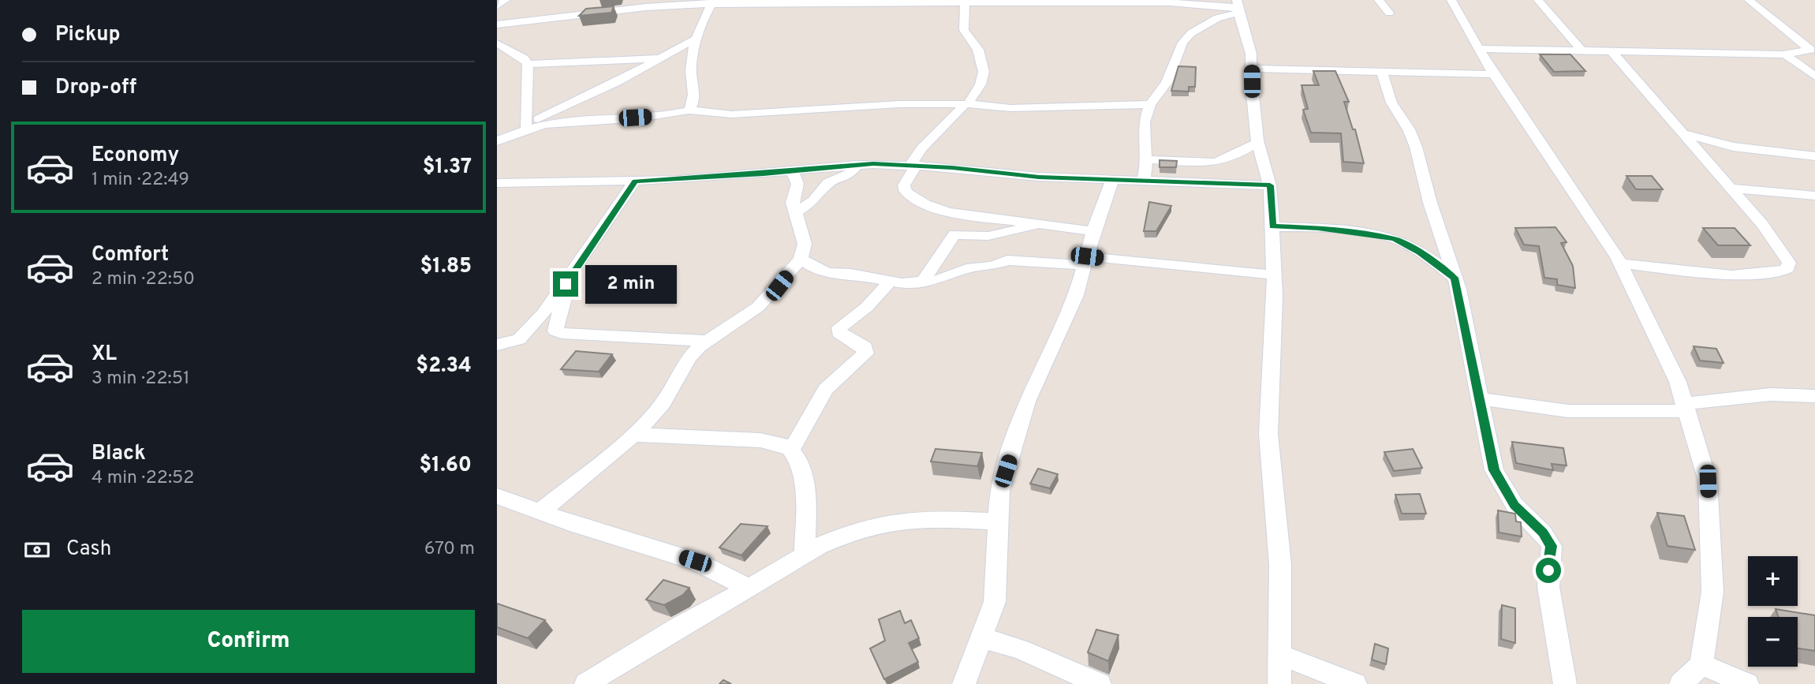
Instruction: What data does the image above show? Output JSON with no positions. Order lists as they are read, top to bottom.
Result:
{
  "page": {
    "banner": ["Pickup", "Drop-off"],
    "list": [
      {
        "name": "Economy",
        "note": "1 min · 22:49",
        "value": "$1.37"
      },
      {
        "name": "Comfort",
        "note": "2 min · 22:50",
        "value": "$1.85"
      },
      {
        "name": "XL",
        "note": "3 min · 22:51",
        "value": "$2.34"
      },
      {
        "name": "Black",
        "note": "4 min · 22:52",
        "value": "$1.60"
      }
    ],
    "bubble": "2 min",
    "pay": ["Cash", "670 m"],
    "map_buttons": ["+", "−"],
    "buttons": "Confirm"
  }
}
